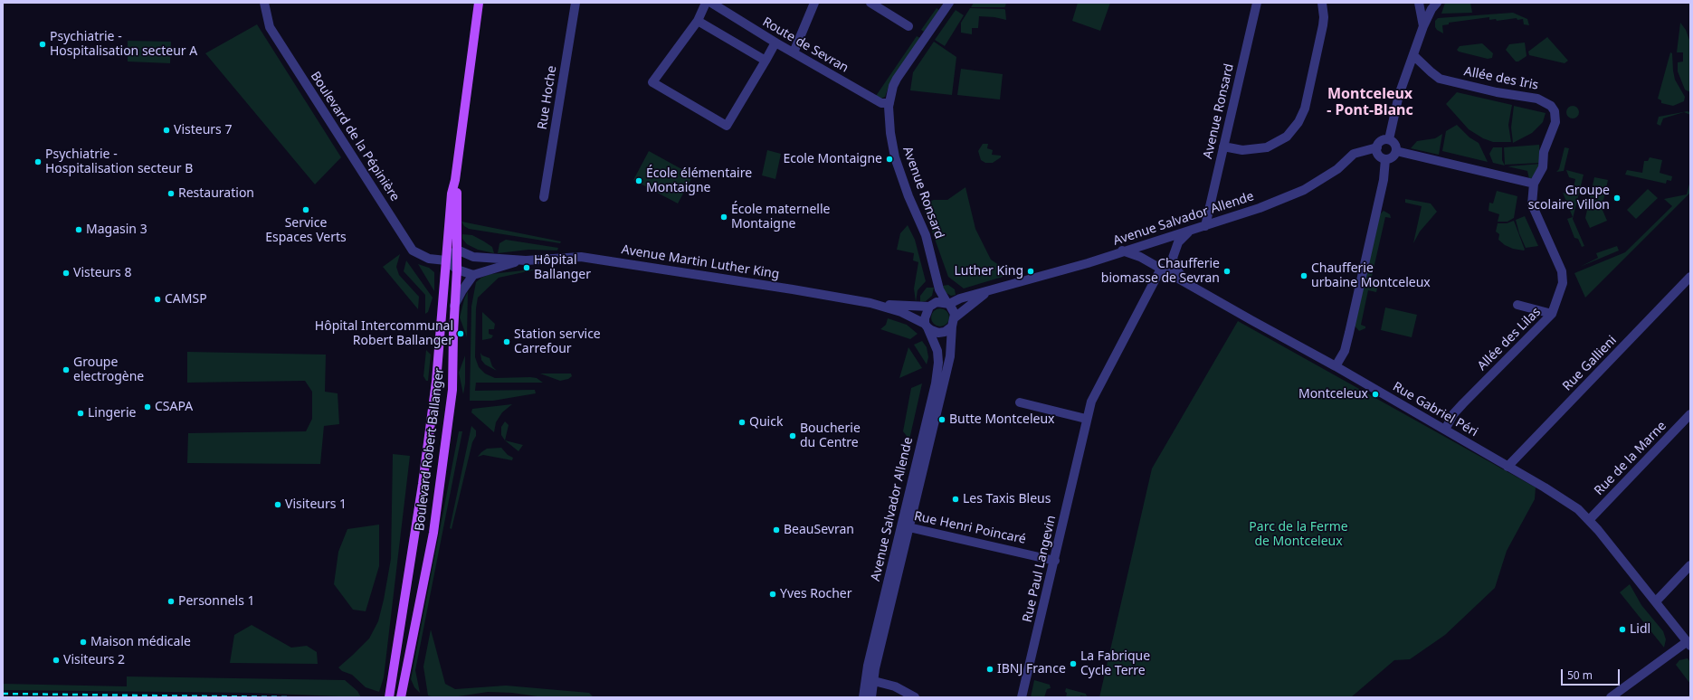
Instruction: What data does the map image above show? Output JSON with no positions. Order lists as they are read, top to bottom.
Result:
{
  "streets": {
    "main road": ["Boulevard Robert Ballanger"],
    "street": [
      "Route de Sevran",
      "Allée des Iris",
      "Rue Hoche",
      "Avenue Ronsard",
      "Boulevard de la Pépinière",
      "Avenue Salvador Allende",
      "Avenue Martin Luther King",
      "Allée des Lilas",
      "Rue Gallieni",
      "Rue Gabriel Péri",
      "Rue de la Marne",
      "Rue Henri Poincaré",
      "Rue Paul Langevin"
    ]
  },
  "crossings": [
    ["Route de Sevran", "Avenue Ronsard"],
    ["Allée des Iris", "Allée des Lilas"],
    ["Avenue Ronsard", "Avenue Salvador Allende"],
    ["Avenue Ronsard", "Avenue Martin Luther King"],
    ["Boulevard de la Pépinière", "Boulevard Robert Ballanger"],
    ["Avenue Salvador Allende", "Avenue Martin Luther King"],
    ["Avenue Salvador Allende", "Rue Gabriel Péri"],
    ["Avenue Salvador Allende", "Rue Henri Poincaré"],
    ["Avenue Martin Luther King", "Boulevard Robert Ballanger"],
    ["Allée des Lilas", "Rue Gabriel Péri"],
    ["Rue Gallieni", "Rue Gabriel Péri"],
    ["Rue Gabriel Péri", "Rue de la Marne"],
    ["Rue Gabriel Péri", "Rue Paul Langevin"],
    ["Rue Henri Poincaré", "Rue Paul Langevin"]
  ],
  "districts": ["Montceleux - Pont-Blanc"],
  "parks": ["Parc de la Ferme de Montceleux"],
  "places": [
    "Psychiatrie - Hospitalisation secteur A",
    "Visteurs 7",
    "Ecole Montaigne",
    "Psychiatrie - Hospitalisation secteur B",
    "École élémentaire Montaigne",
    "Restauration",
    "Groupe scolaire Villon",
    "Service Espaces Verts",
    "École maternelle Montaigne",
    "Magasin 3",
    "Hôpital Ballanger",
    "Luther King",
    "Chaufferie biomasse de Sevran",
    "Visteurs 8",
    "Chaufferie urbaine Montceleux",
    "CAMSP",
    "Hôpital Intercommunal Robert Ballanger",
    "Station service Carrefour",
    "Groupe electrogène",
    "Montceleux",
    "CSAPA",
    "Lingerie",
    "Butte Montceleux",
    "Quick",
    "Boucherie du Centre",
    "Les Taxis Bleus",
    "Visiteurs 1",
    "BeauSevran",
    "Yves Rocher",
    "Personnels 1",
    "Lidl",
    "Maison médicale",
    "Visiteurs 2",
    "La Fabrique Cycle Terre",
    "IBNJ France"
  ],
  "scale_bar": "50 m"
}
